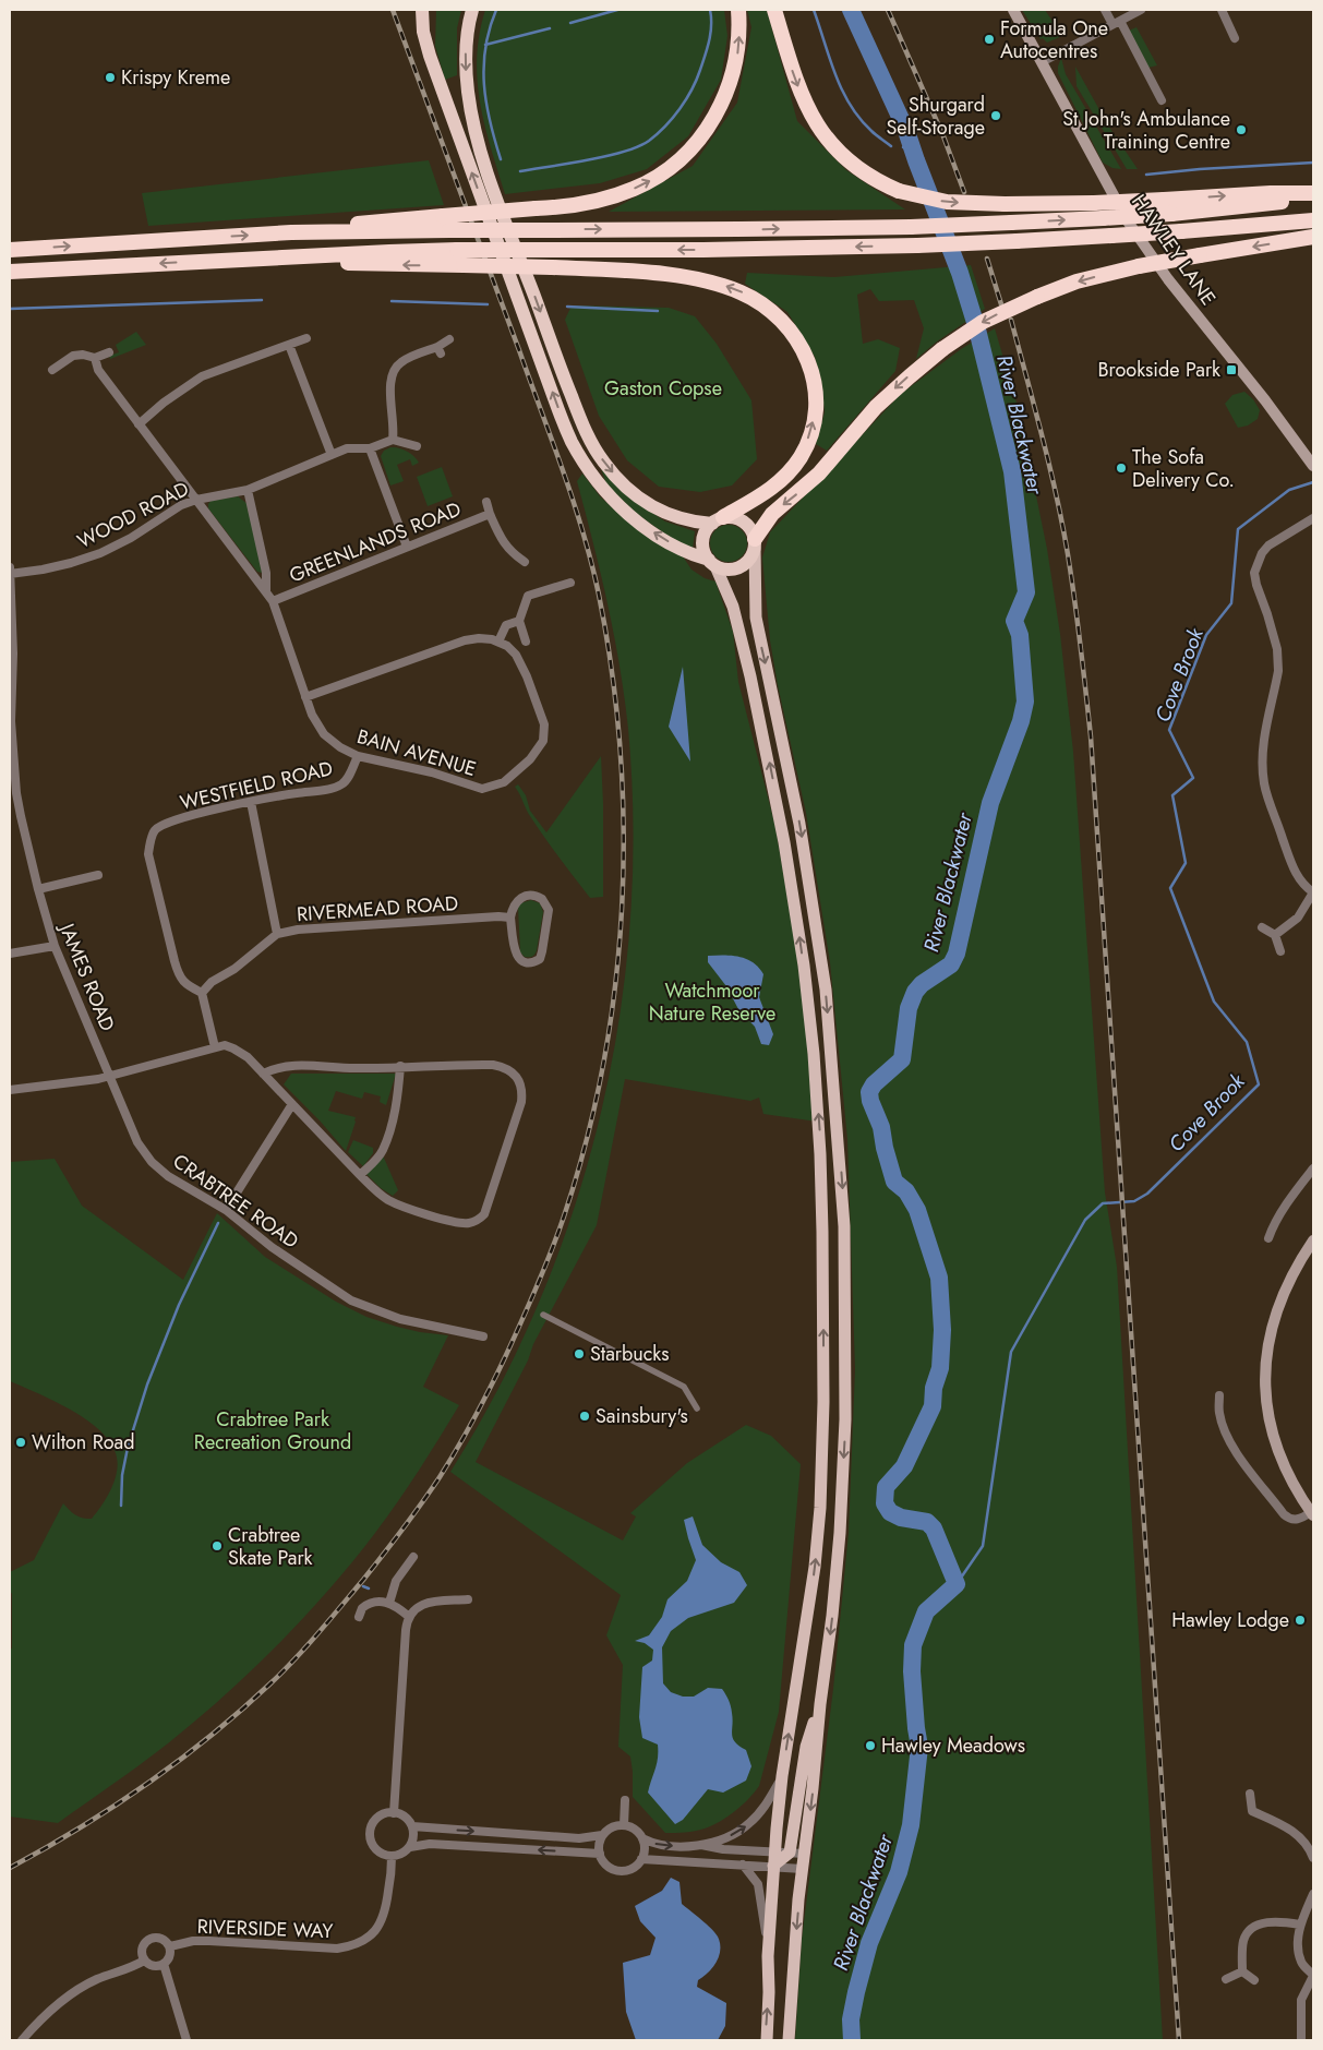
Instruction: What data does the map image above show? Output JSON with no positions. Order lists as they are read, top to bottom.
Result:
{
  "streets": {
    "main road": ["HAWLEY LANE"],
    "street": [
      "WOOD ROAD",
      "GREENLANDS ROAD",
      "BAIN AVENUE",
      "WESTFIELD ROAD",
      "RIVERMEAD ROAD",
      "JAMES ROAD",
      "CRABTREE ROAD",
      "RIVERSIDE WAY"
    ]
  },
  "crossings": [
    ["WOOD ROAD", "BAIN AVENUE"],
    ["WOOD ROAD", "JAMES ROAD"],
    ["GREENLANDS ROAD", "BAIN AVENUE"],
    ["BAIN AVENUE", "WESTFIELD ROAD"],
    ["WESTFIELD ROAD", "RIVERMEAD ROAD"],
    ["JAMES ROAD", "CRABTREE ROAD"]
  ],
  "water": ["River Blackwater", "Cove Brook"],
  "parks": ["Gaston Copse", "Watchmoor Nature Reserve", "Crabtree Park Recreation Ground"],
  "places": {
    "other": [
      "Formula One Autocentres",
      "Krispy Kreme",
      "Shurgard Self-Storage",
      "St John's Ambulance Training Centre",
      "The Sofa Delivery Co.",
      "Starbucks",
      "Sainsbury's",
      "Wilton Road",
      "Crabtree Skate Park",
      "Hawley Lodge",
      "Hawley Meadows"
    ],
    "transit": ["Brookside Park"]
  }
}
